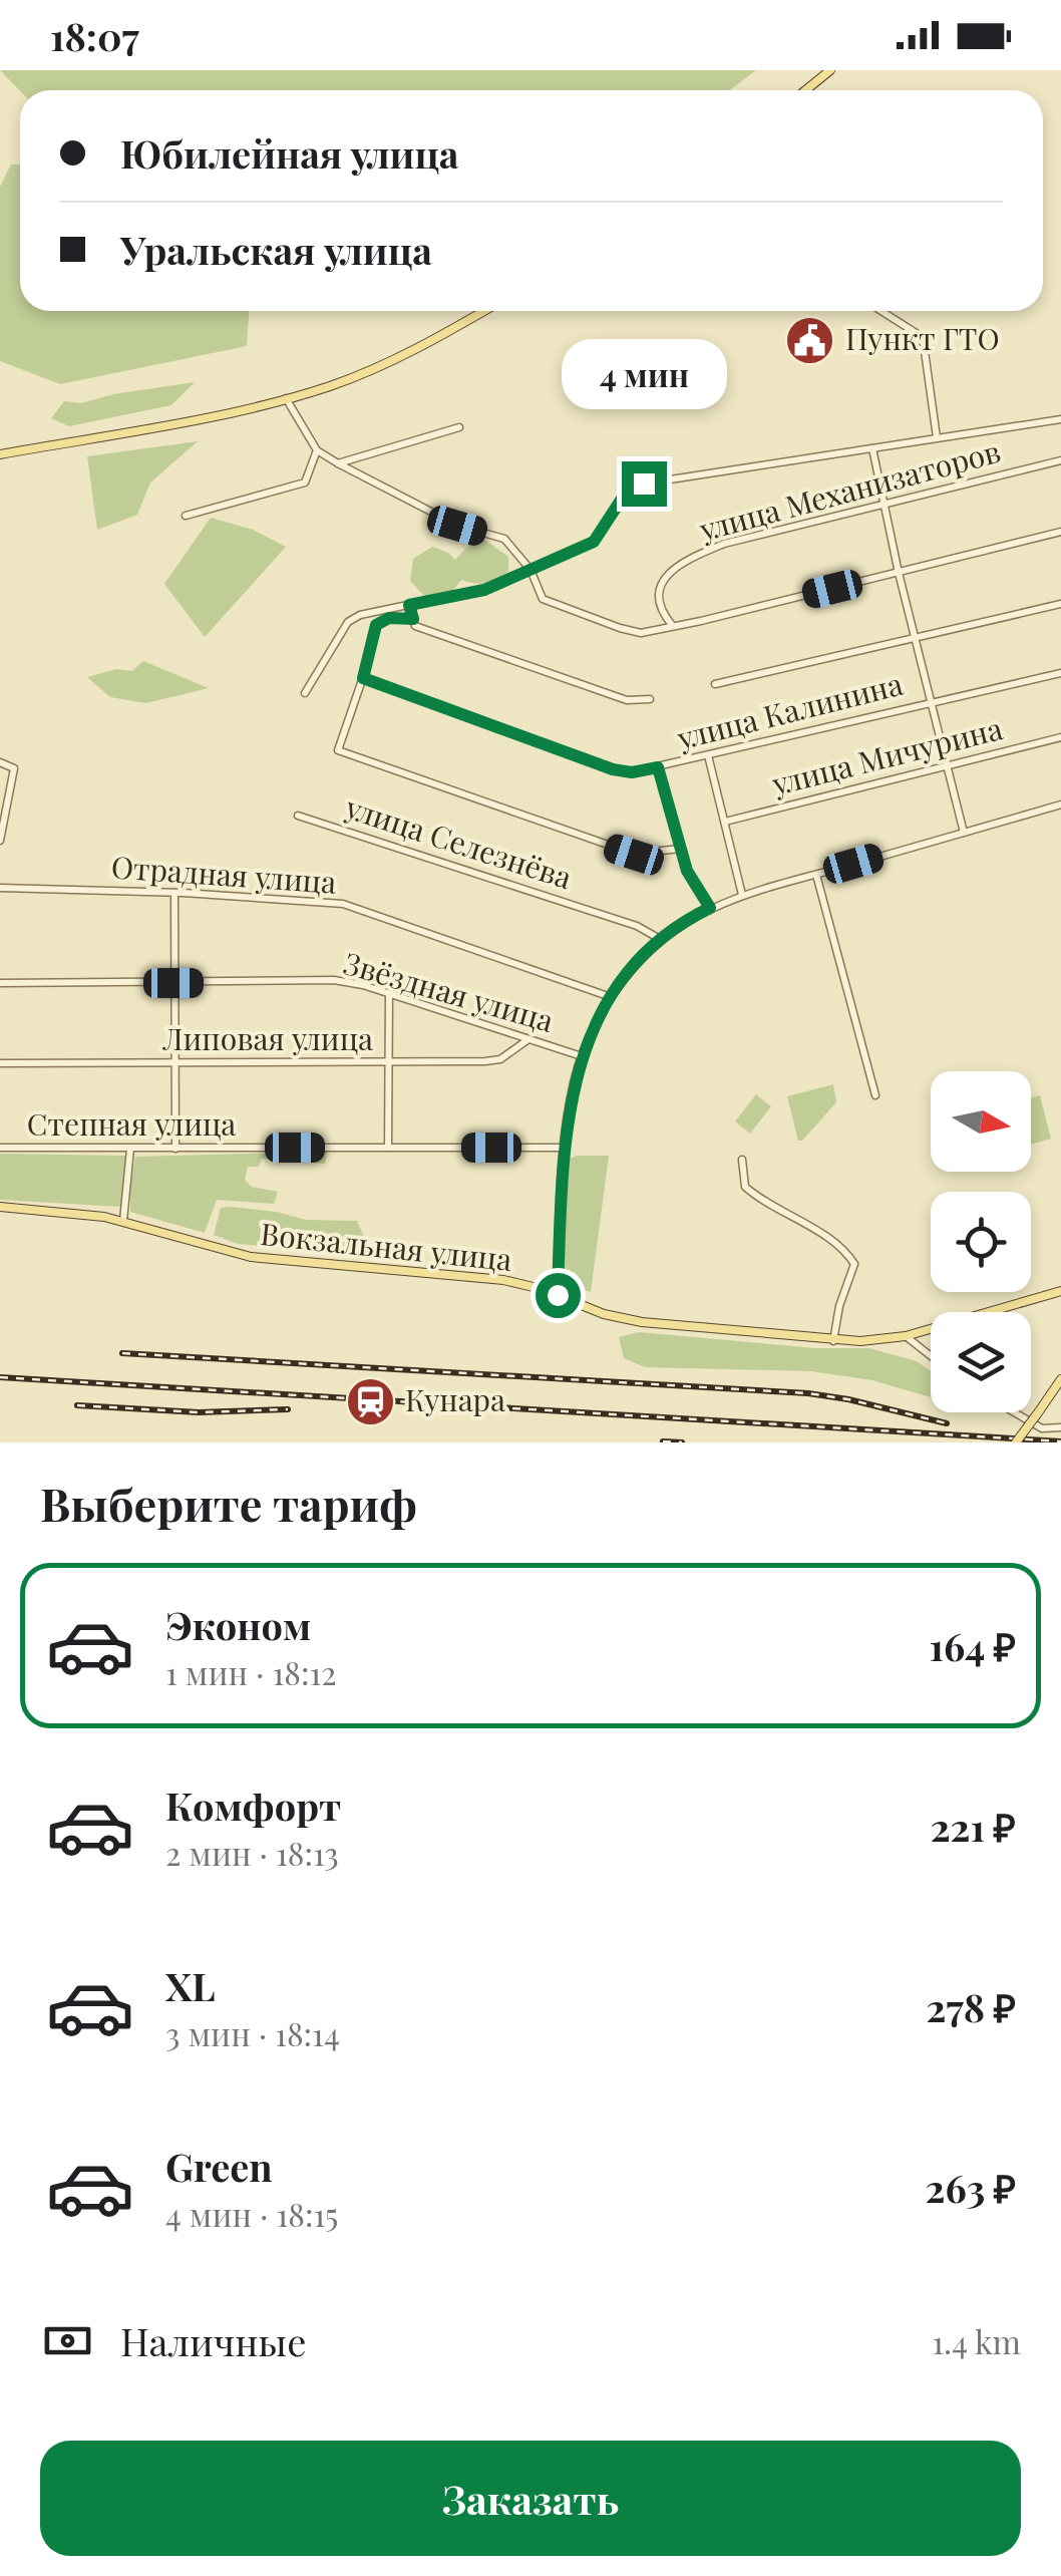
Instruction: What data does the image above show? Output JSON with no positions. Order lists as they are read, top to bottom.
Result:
{
  "streets": {
    "main road": ["Вокзальная улица"],
    "street": [
      "улица Механизаторов",
      "улица Калинина",
      "улица Мичурина",
      "улица Селезнёва",
      "Отрадная улица",
      "Звёздная улица",
      "Липовая улица",
      "Степная улица"
    ]
  },
  "crossings": [
    ["Звёздная улица", "Липовая улица"]
  ],
  "places": {
    "public building": ["Пункт ГТО"],
    "station": ["Кунара"]
  },
  "north": "right",
  "page": {
    "status": "18:07",
    "banner": ["Юбилейная улица", "Уральская улица"],
    "bubble": "4 мин",
    "heading": "Выберите тариф",
    "list": [
      {
        "name": "Эконом",
        "note": "1 мин · 18:12",
        "value": "164 ₽"
      },
      {
        "name": "Комфорт",
        "note": "2 мин · 18:13",
        "value": "221 ₽"
      },
      {
        "name": "XL",
        "note": "3 мин · 18:14",
        "value": "278 ₽"
      },
      {
        "name": "Green",
        "note": "4 мин · 18:15",
        "value": "263 ₽"
      }
    ],
    "pay": ["Наличные", "1.4 km"],
    "buttons": "Заказать"
  }
}
